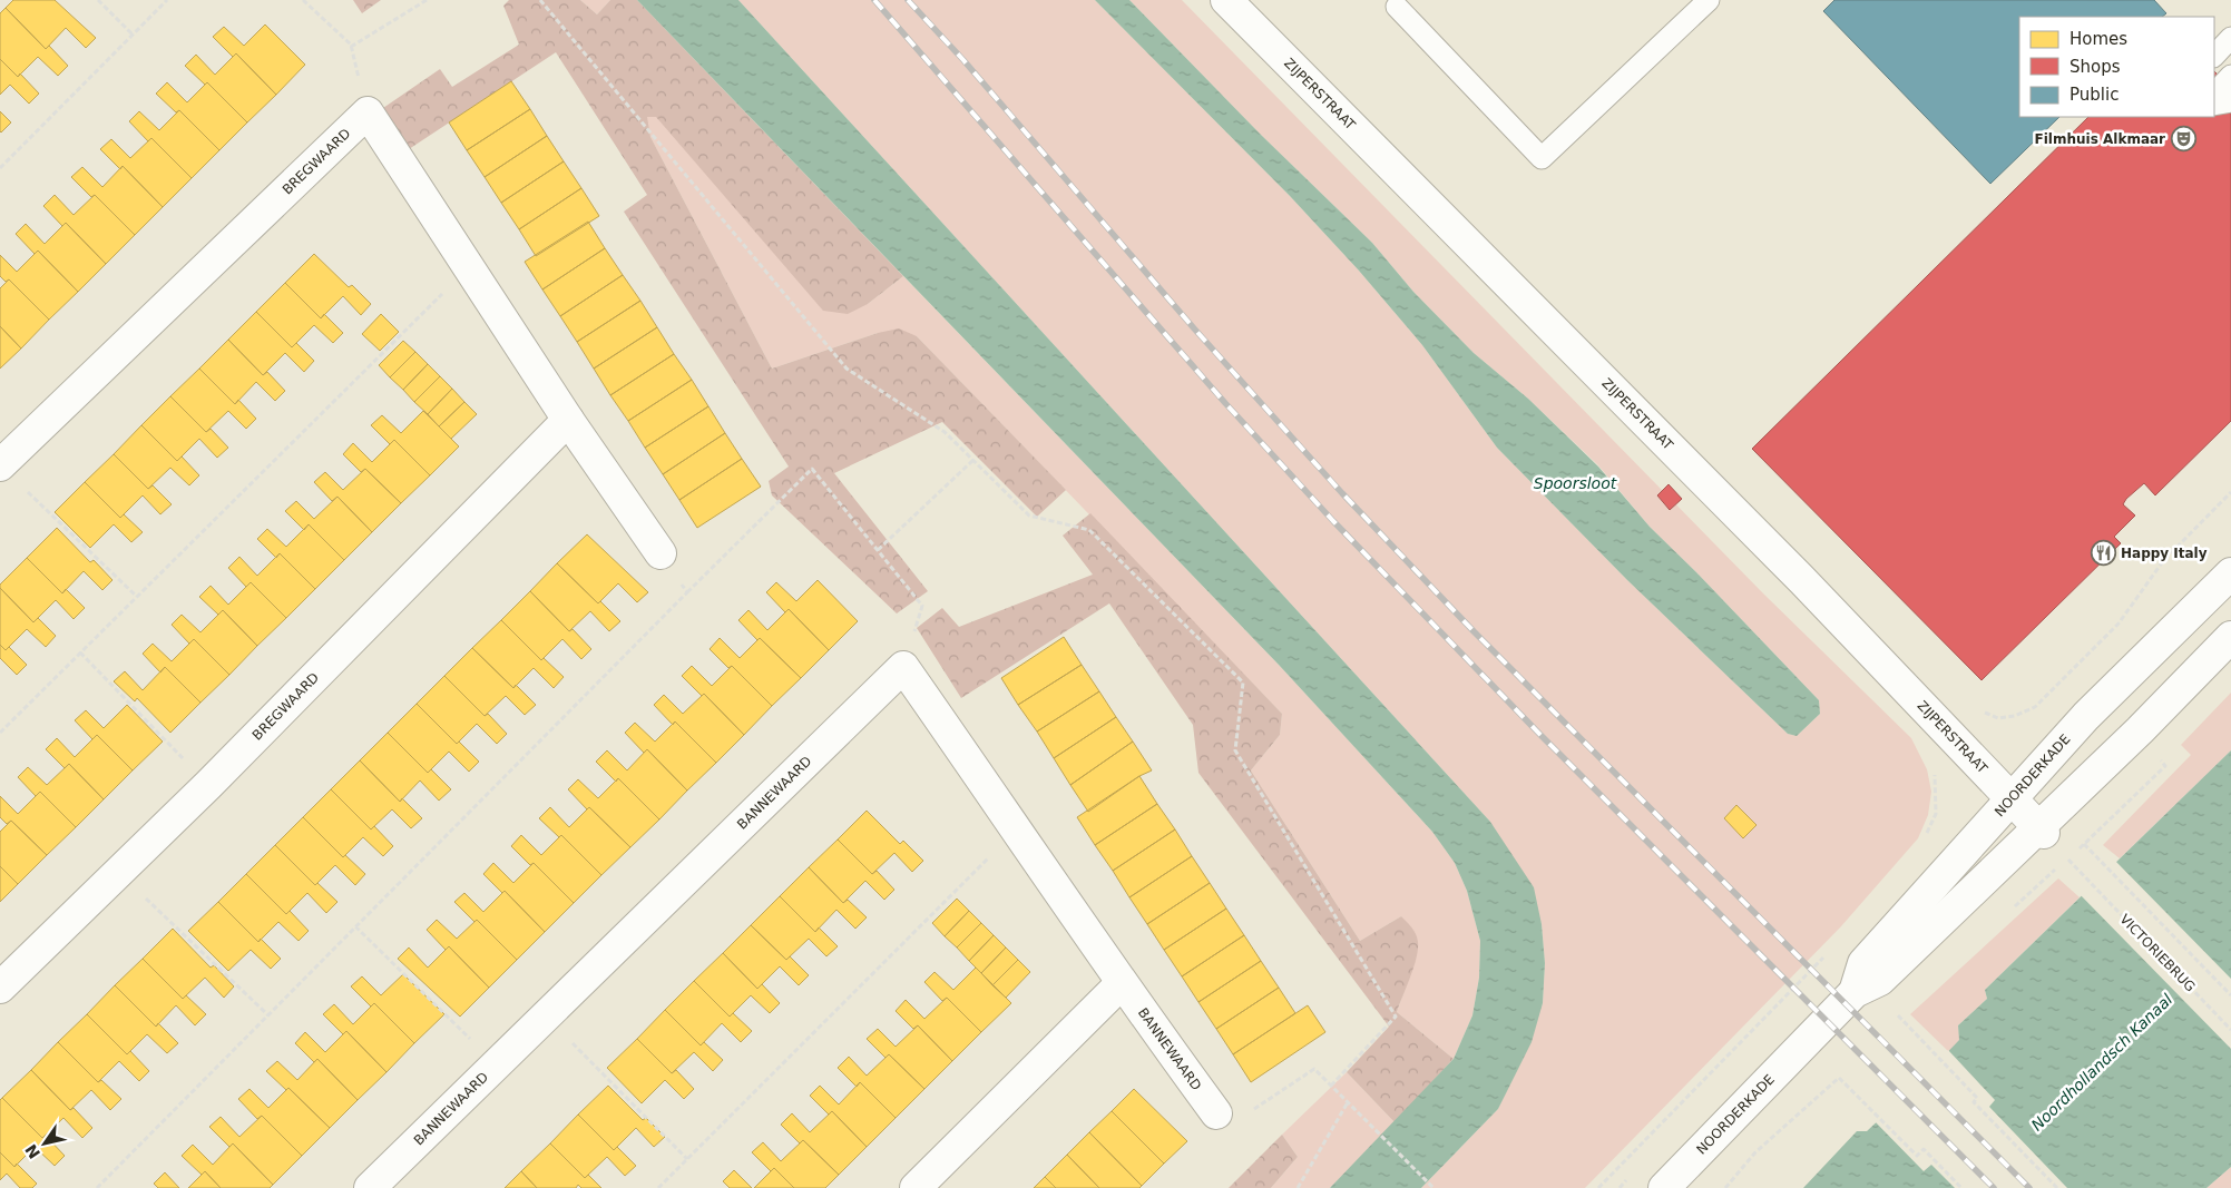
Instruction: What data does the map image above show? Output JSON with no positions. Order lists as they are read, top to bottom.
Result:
{
  "streets": {
    "street": [
      "ZIJPERSTRAAT",
      "BREGWAARD",
      "NOORDERKADE",
      "BANNEWAARD"
    ],
    "path": ["VICTORIEBRUG"]
  },
  "crossings": [
    ["ZIJPERSTRAAT", "NOORDERKADE"]
  ],
  "water": ["Spoorsloot", "Noordhollandsch Kanaal"],
  "places": {
    "theatre": ["Filmhuis Alkmaar"],
    "restaurant": ["Happy Italy"]
  },
  "legend": ["Homes", "Shops", "Public"],
  "north": "bottom left"
}
